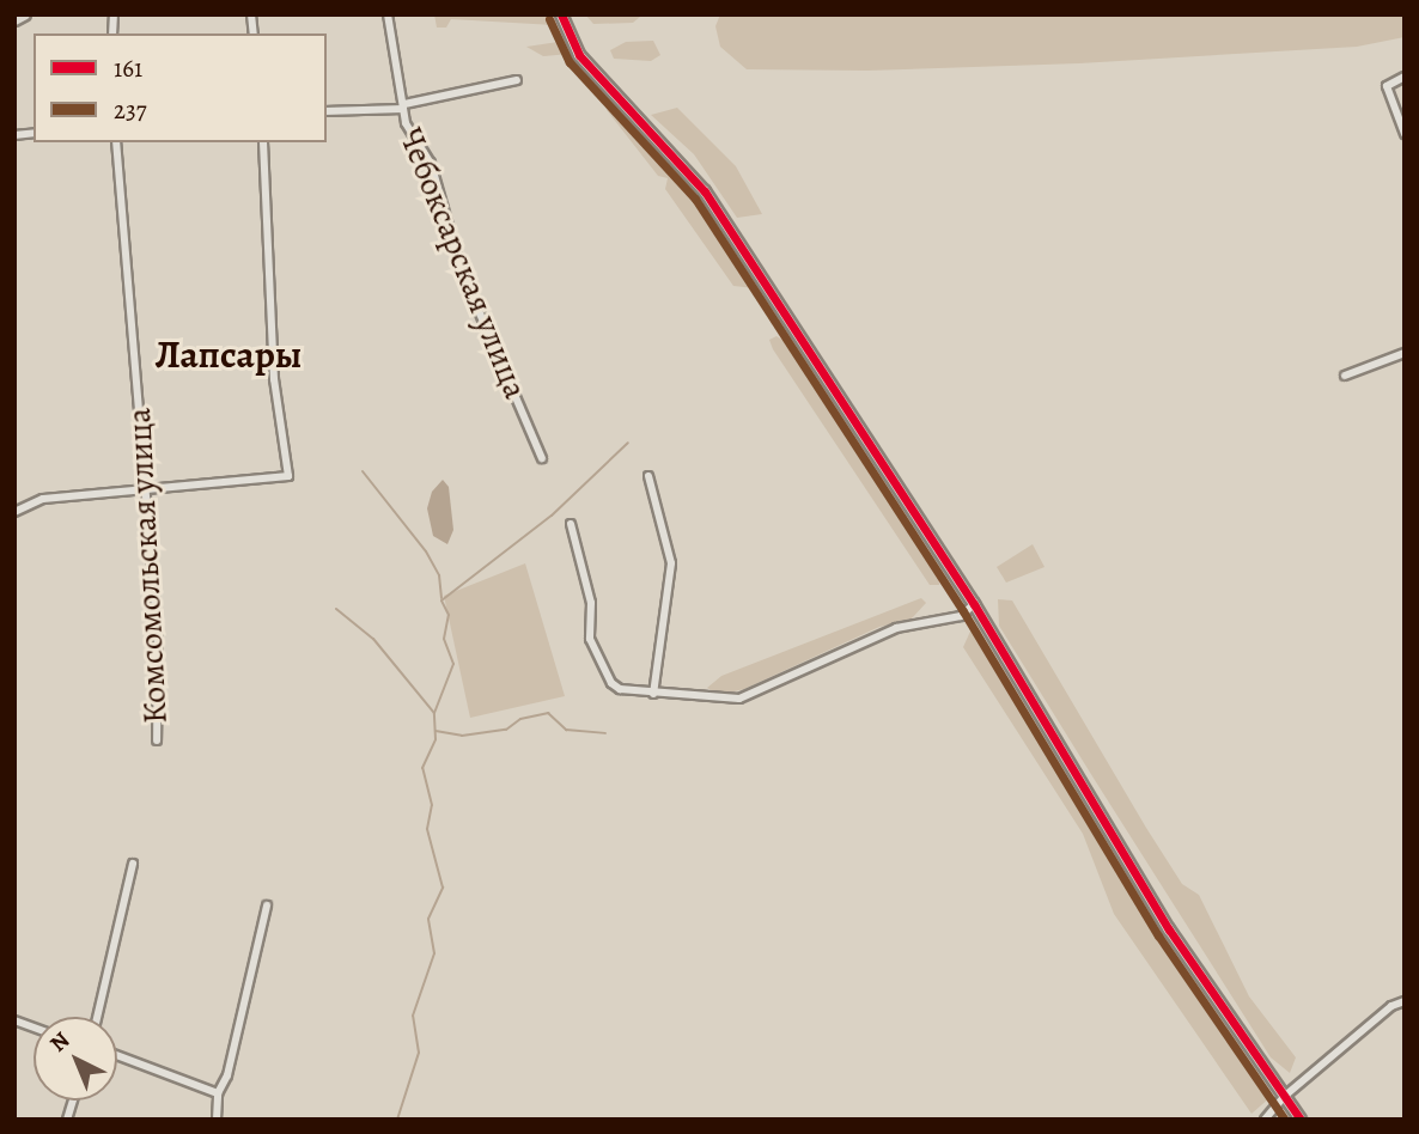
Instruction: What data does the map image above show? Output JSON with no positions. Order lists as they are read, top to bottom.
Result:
{
  "streets": {
    "street": ["Чебоксарская улица", "Комсомольская улица"]
  },
  "districts": ["Лапсары"],
  "lines": ["transit line 161", "transit line 237"],
  "legend": ["161", "237"],
  "north": "top left"
}
